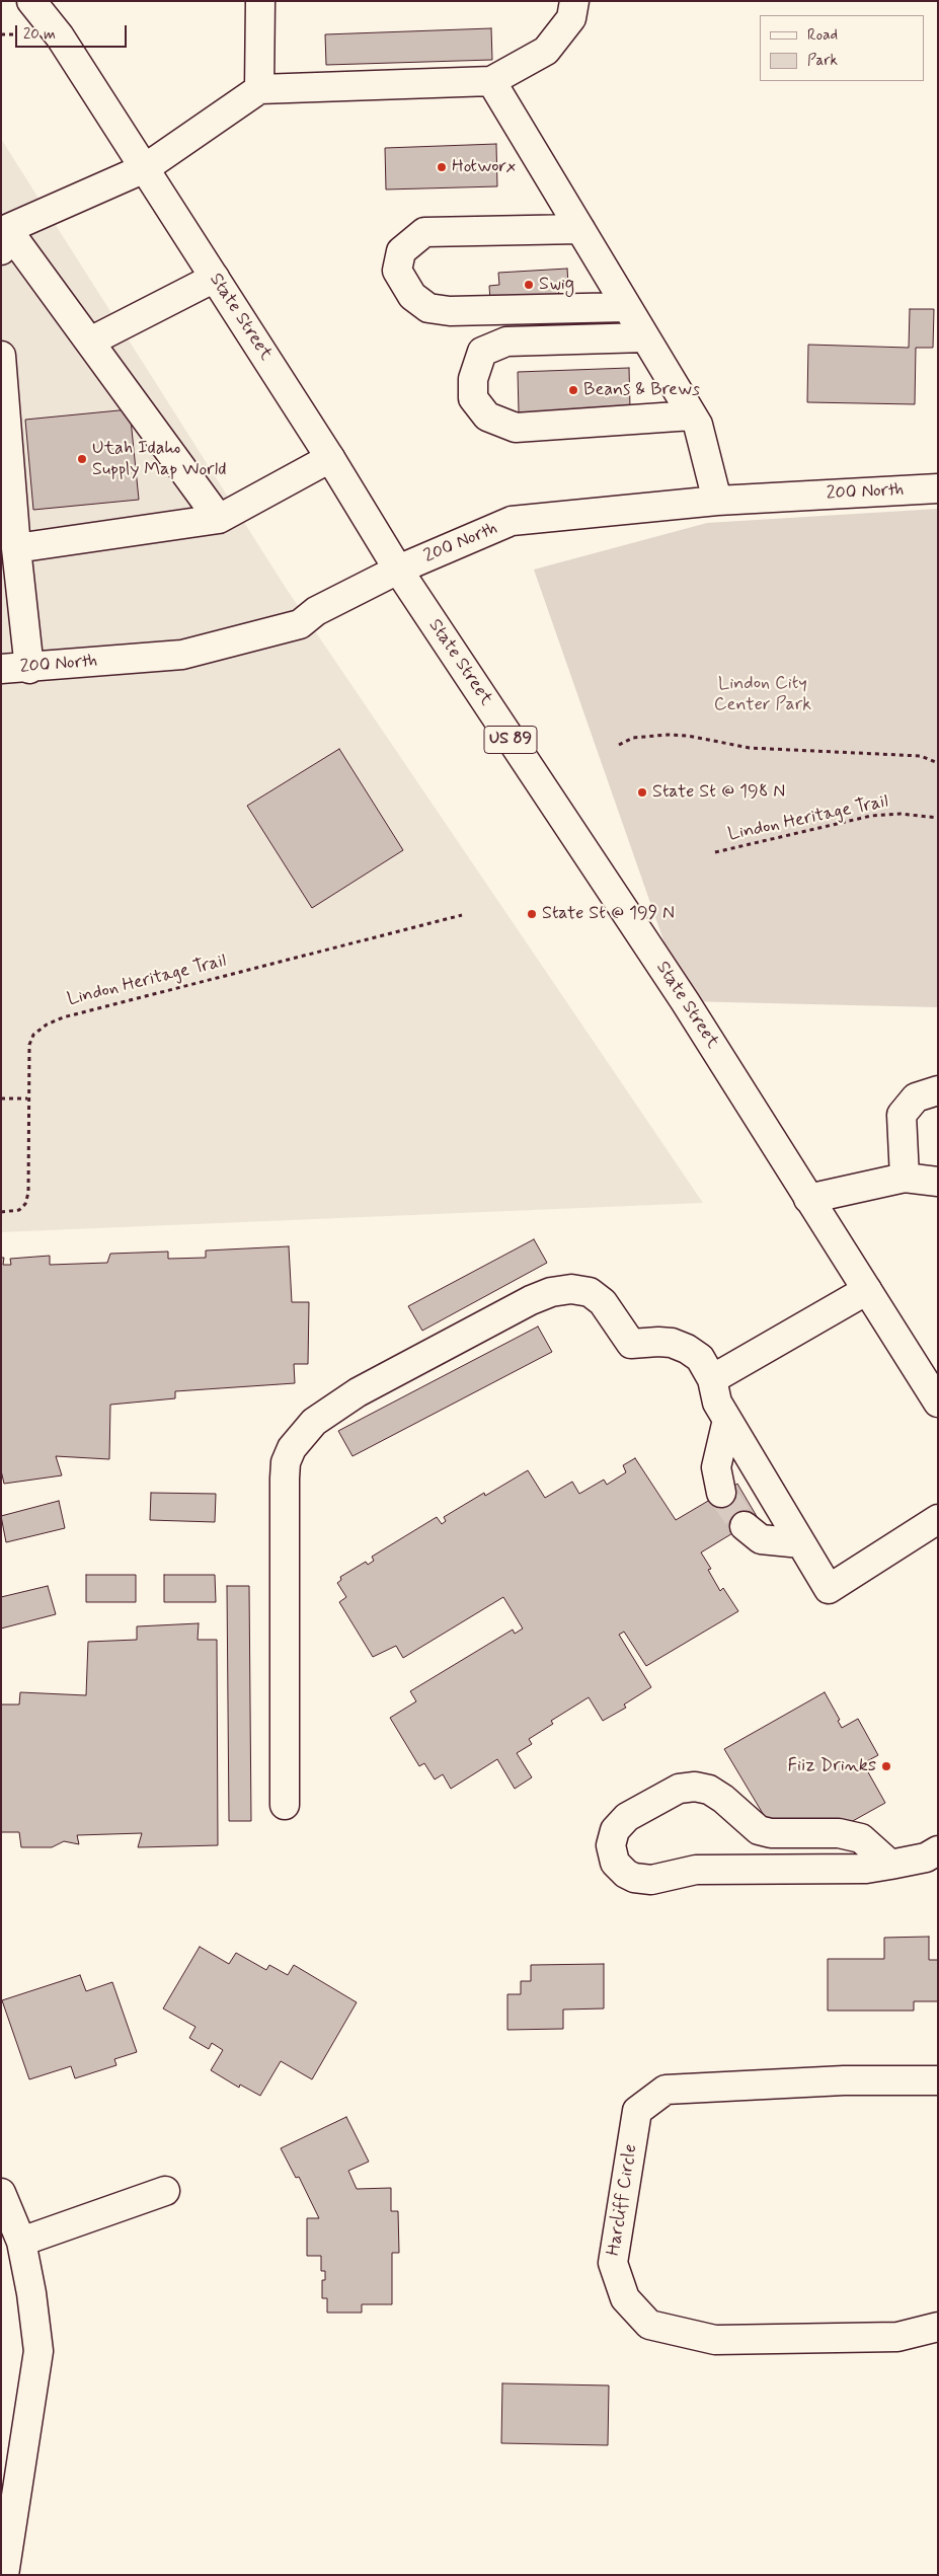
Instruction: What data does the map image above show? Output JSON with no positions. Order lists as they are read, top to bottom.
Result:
{
  "streets": {
    "street": [
      "State Street",
      "200 North",
      "US 89",
      "Harcliff Circle"
    ],
    "path": ["Lindon Heritage Trail"]
  },
  "crossings": [
    ["State Street", "200 North"]
  ],
  "parks": ["Lindon City Center Park"],
  "places": [
    "Hotworx",
    "Swig",
    "Beans & Brews",
    "Utah Idaho Supply Map World",
    "State St @ 198 N",
    "State St @ 199 N",
    "Fiiz Drinks"
  ],
  "legend": ["Road", "Park"],
  "scale_bar": "20 m"
}
